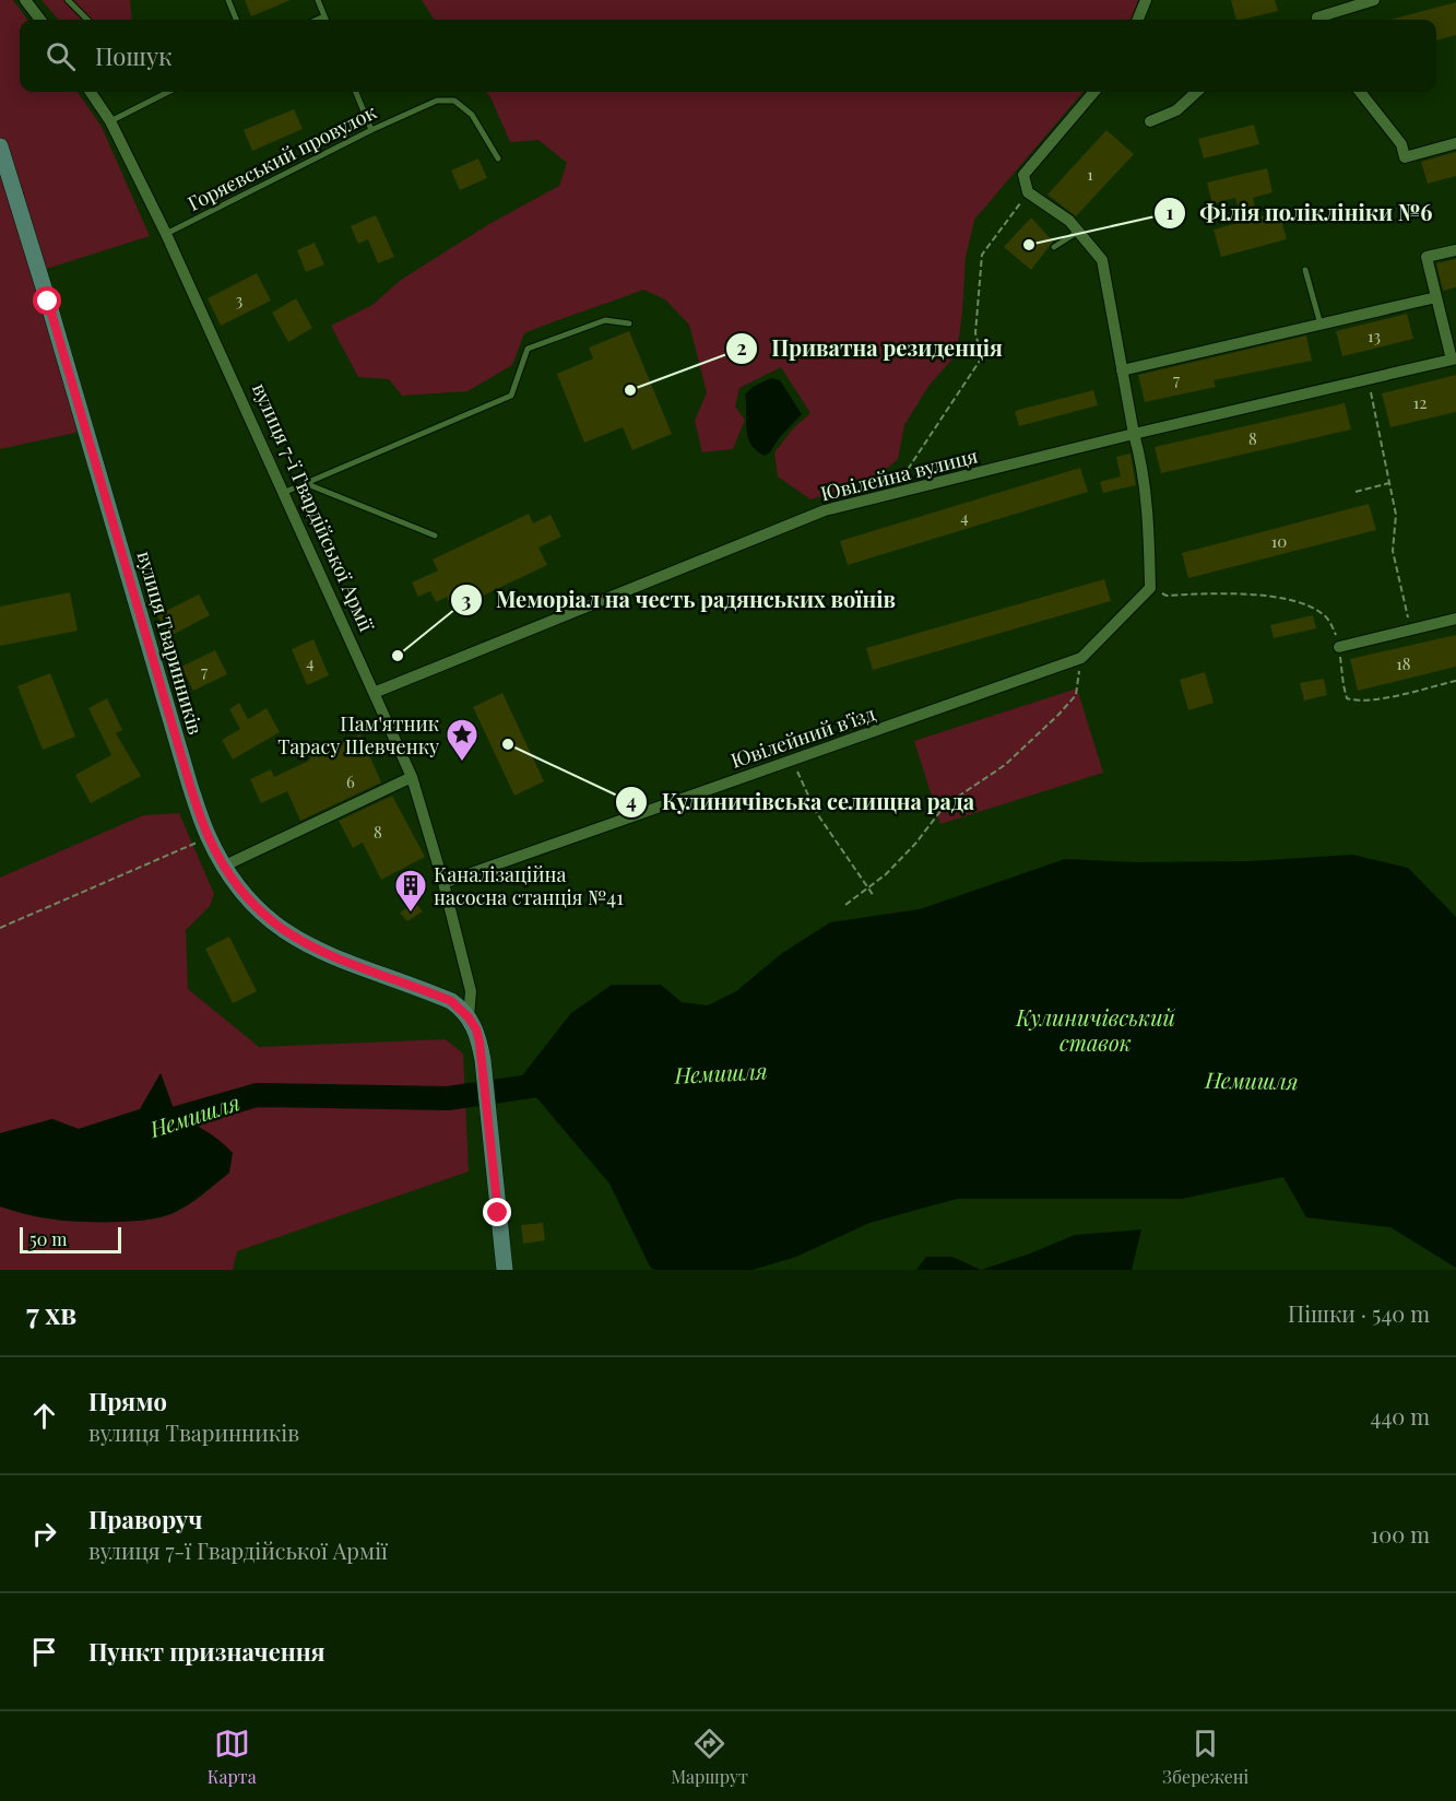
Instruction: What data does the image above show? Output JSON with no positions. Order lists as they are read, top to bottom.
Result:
{
  "streets": {
    "main road": ["вулиця 7-ї Гвардійської Армії", "вулиця Тваринників"],
    "street": ["Ювілейна вулиця", "Ювілейний в'їзд"],
    "lane": ["Горяєвський провулок"]
  },
  "crossings": [
    ["Горяєвський провулок", "вулиця 7-ї Гвардійської Армії"],
    ["Ювілейна вулиця", "вулиця 7-ї Гвардійської Армії"],
    ["вулиця 7-ї Гвардійської Армії", "вулиця Тваринників"],
    ["вулиця 7-ї Гвардійської Армії", "Ювілейний в'їзд"]
  ],
  "water": ["Кулиничівський ставок", "Немишля"],
  "places": {
    "other": [
      "Філія поліклініки №6",
      "Приватна резиденція",
      "Меморіал на честь радянських воїнів",
      "Кулиничівська селищна рада"
    ],
    "place": ["Пам'ятник Тарасу Шевченку"],
    "building": ["Каналізаційна насосна станція №41"]
  },
  "house_numbers": [
    "1",
    "3",
    "13",
    "7",
    "12",
    "8",
    "4",
    "10",
    "4",
    "18",
    "7",
    "6",
    "8"
  ],
  "scale_bar": "50 m",
  "page": {
    "search": "Пошук",
    "scale": "50 m",
    "heading": ["7 хв", "Пішки · 540 m"],
    "list": [
      ["Прямо", "вулиця Тваринників", "440 m"],
      ["Праворуч", "вулиця 7-ї Гвардійської Армії", "100 m"],
      "Пункт призначення"
    ],
    "nav": ["Карта", "Маршрут", "Збережені"]
  }
}
